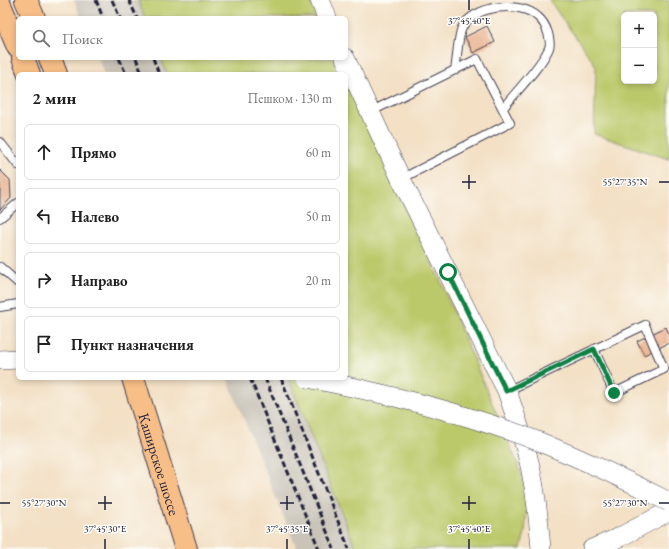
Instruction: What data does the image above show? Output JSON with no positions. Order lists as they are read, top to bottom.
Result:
{
  "streets": {
    "main road": ["Каширское шоссе"]
  },
  "page": {
    "map_buttons": ["+", "−"],
    "search": "Поиск",
    "heading": ["2 мин", "Пешком · 130 m"],
    "list": [
      ["Прямо", "60 m"],
      ["Налево", "50 m"],
      ["Направо", "20 m"],
      "Пункт назначения"
    ]
  },
  "coordinates": [
    "37°45'40\"E",
    "55°27'35\"N",
    "55°27'30\"N",
    "37°45'30\"E",
    "37°45'35\"E"
  ]
}
